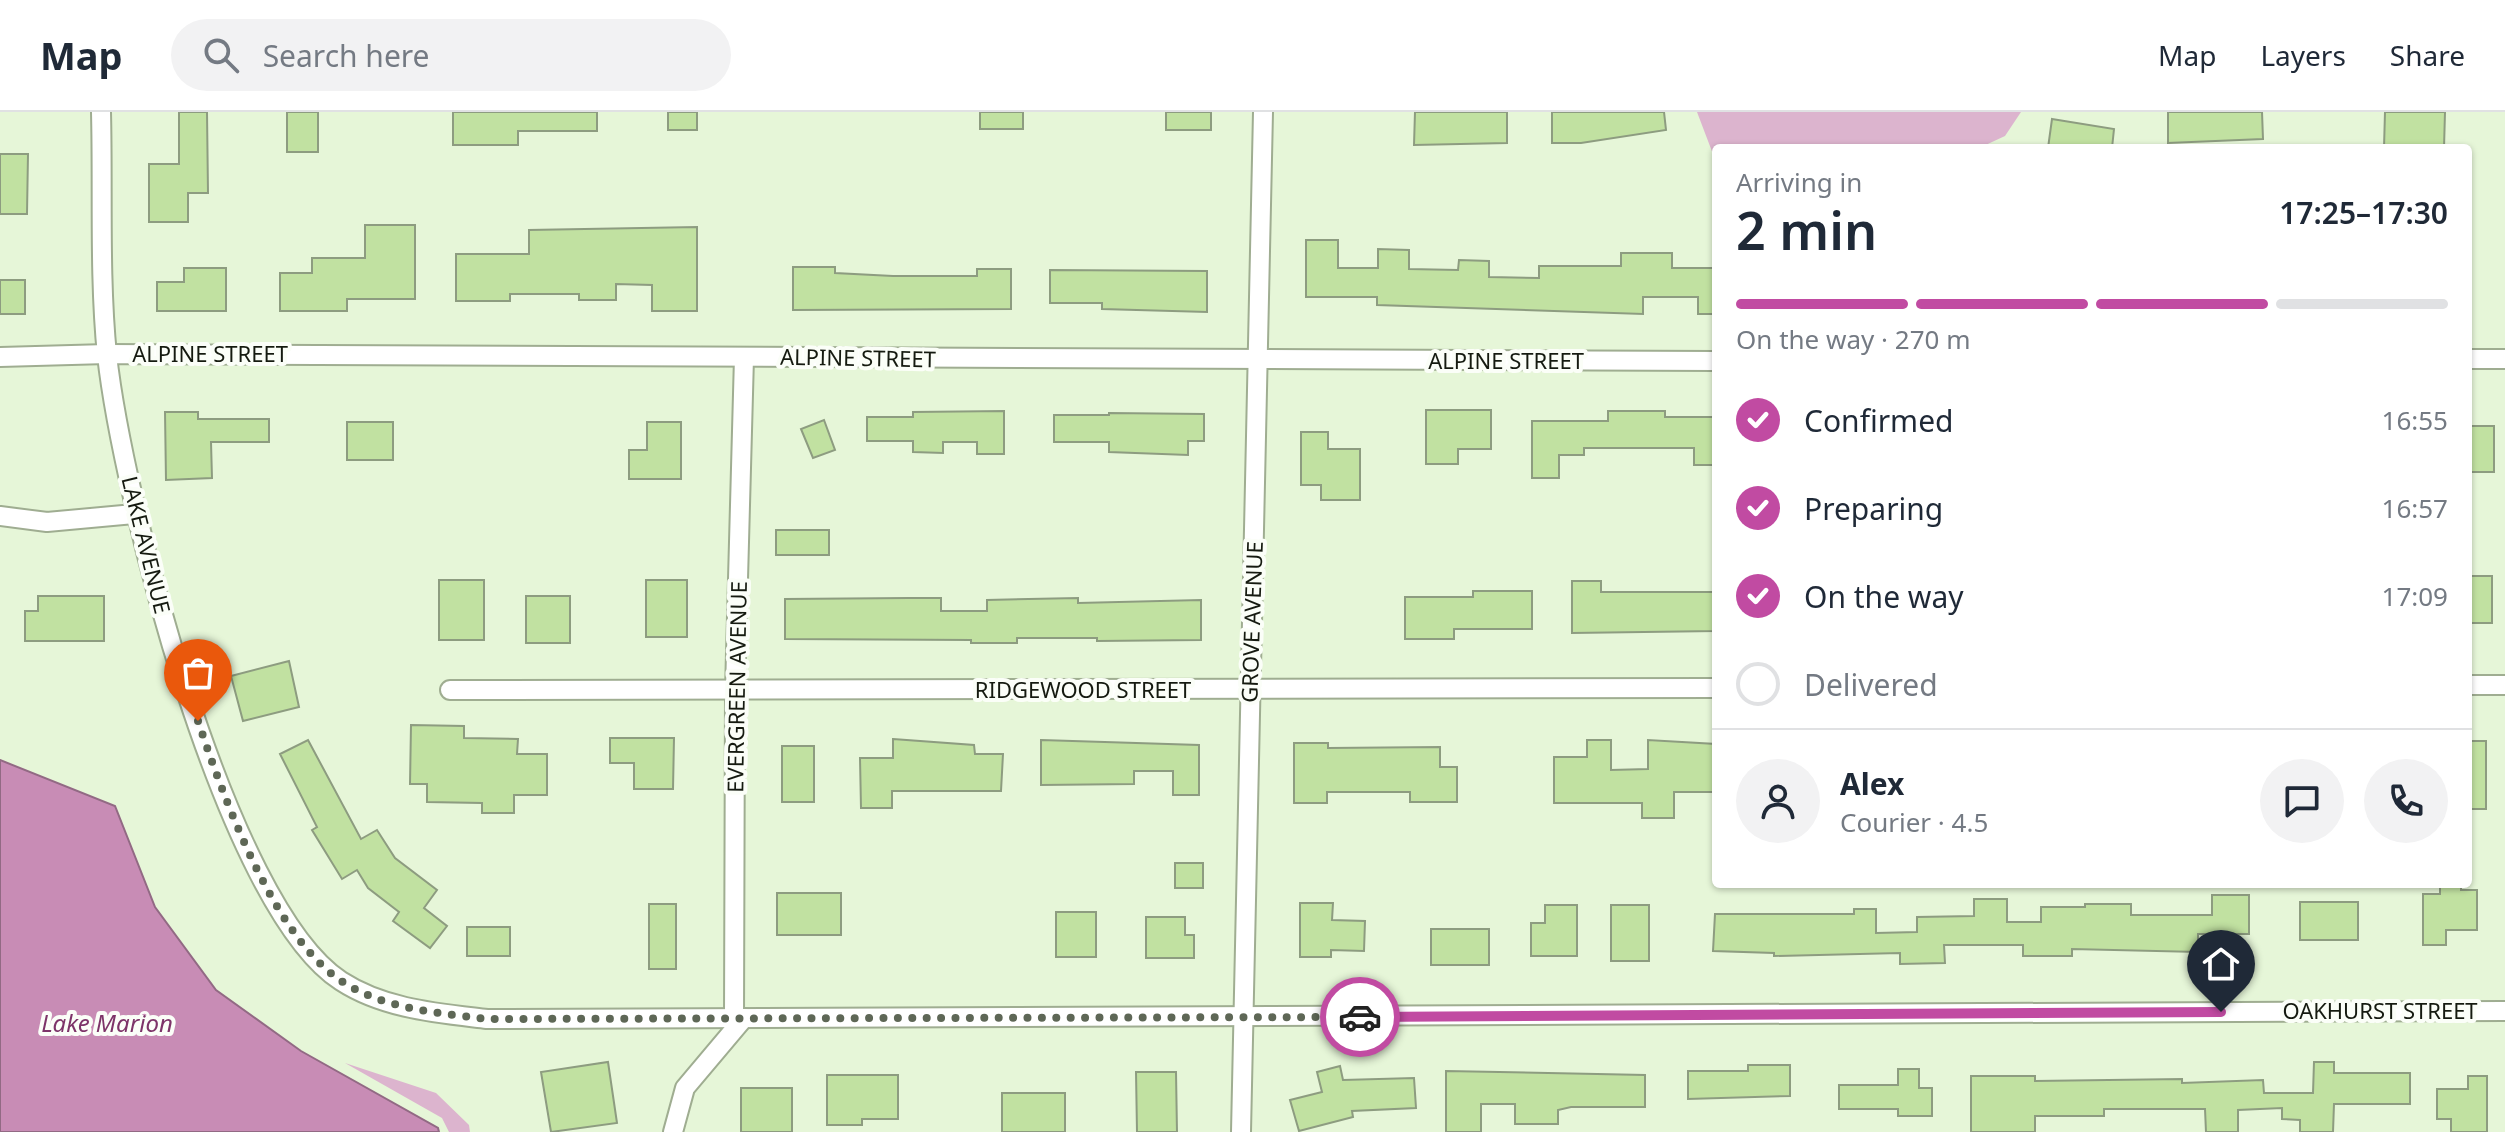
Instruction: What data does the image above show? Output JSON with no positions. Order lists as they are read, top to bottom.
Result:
{
  "streets": {
    "street": [
      "ALPINE STREET",
      "LAKE AVENUE",
      "GROVE AVENUE",
      "EVERGREEN AVENUE",
      "RIDGEWOOD STREET",
      "OAKHURST STREET"
    ]
  },
  "crossings": [
    ["ALPINE STREET", "LAKE AVENUE"],
    ["ALPINE STREET", "GROVE AVENUE"],
    ["ALPINE STREET", "EVERGREEN AVENUE"],
    ["LAKE AVENUE", "OAKHURST STREET"],
    ["GROVE AVENUE", "RIDGEWOOD STREET"],
    ["GROVE AVENUE", "OAKHURST STREET"],
    ["EVERGREEN AVENUE", "RIDGEWOOD STREET"],
    ["EVERGREEN AVENUE", "OAKHURST STREET"]
  ],
  "water": ["Lake Marion"],
  "page": {
    "header": "Map",
    "search": "Search here",
    "nav": ["Map", "Layers", "Share"],
    "heading": ["2 min", "Arriving in", "17:25–17:30"],
    "panel": ["Alex", "Courier · 4.5"],
    "bar": "On the way · 270 m",
    "list": [
      ["Confirmed", "16:55"],
      ["Preparing", "16:57"],
      ["On the way", "17:09"],
      "Delivered"
    ]
  }
}
